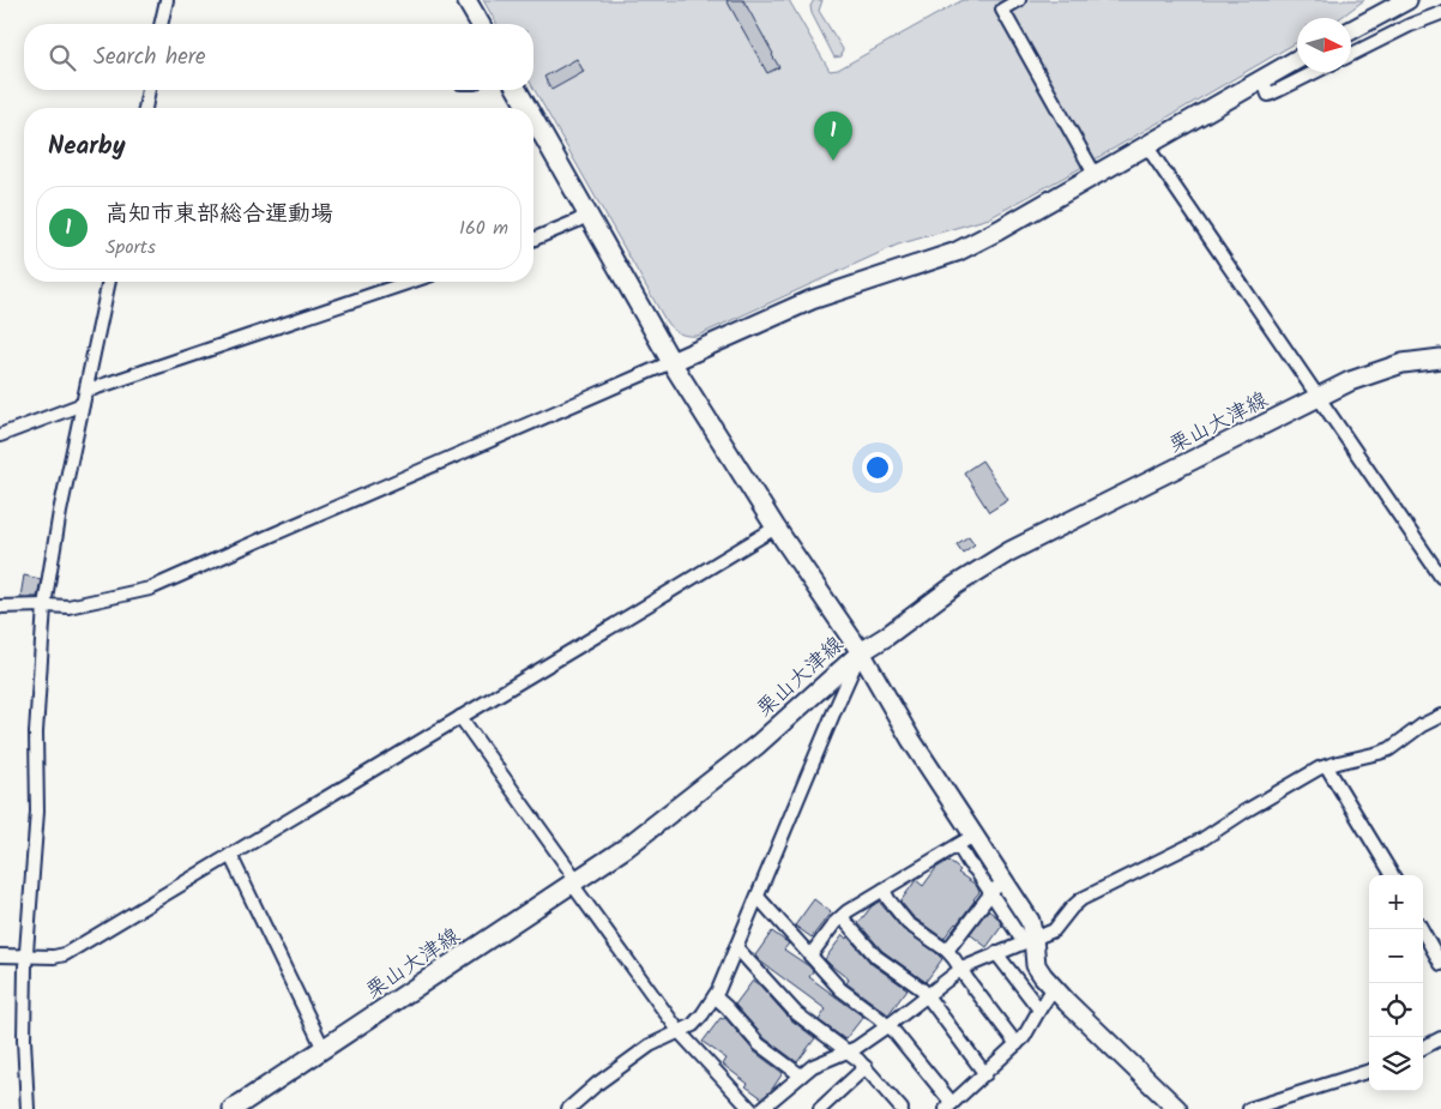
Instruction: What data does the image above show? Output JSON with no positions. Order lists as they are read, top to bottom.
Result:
{
  "streets": {
    "street": ["栗山大津線"]
  },
  "north": "right",
  "page": {
    "search": "Search here",
    "heading": "Nearby",
    "pins": "1",
    "list": [
      {
        "mark": "1",
        "name": "高知市東部総合運動場",
        "note": "Sports",
        "value": "160 m"
      }
    ],
    "map_buttons": ["+", "−"]
  }
}
